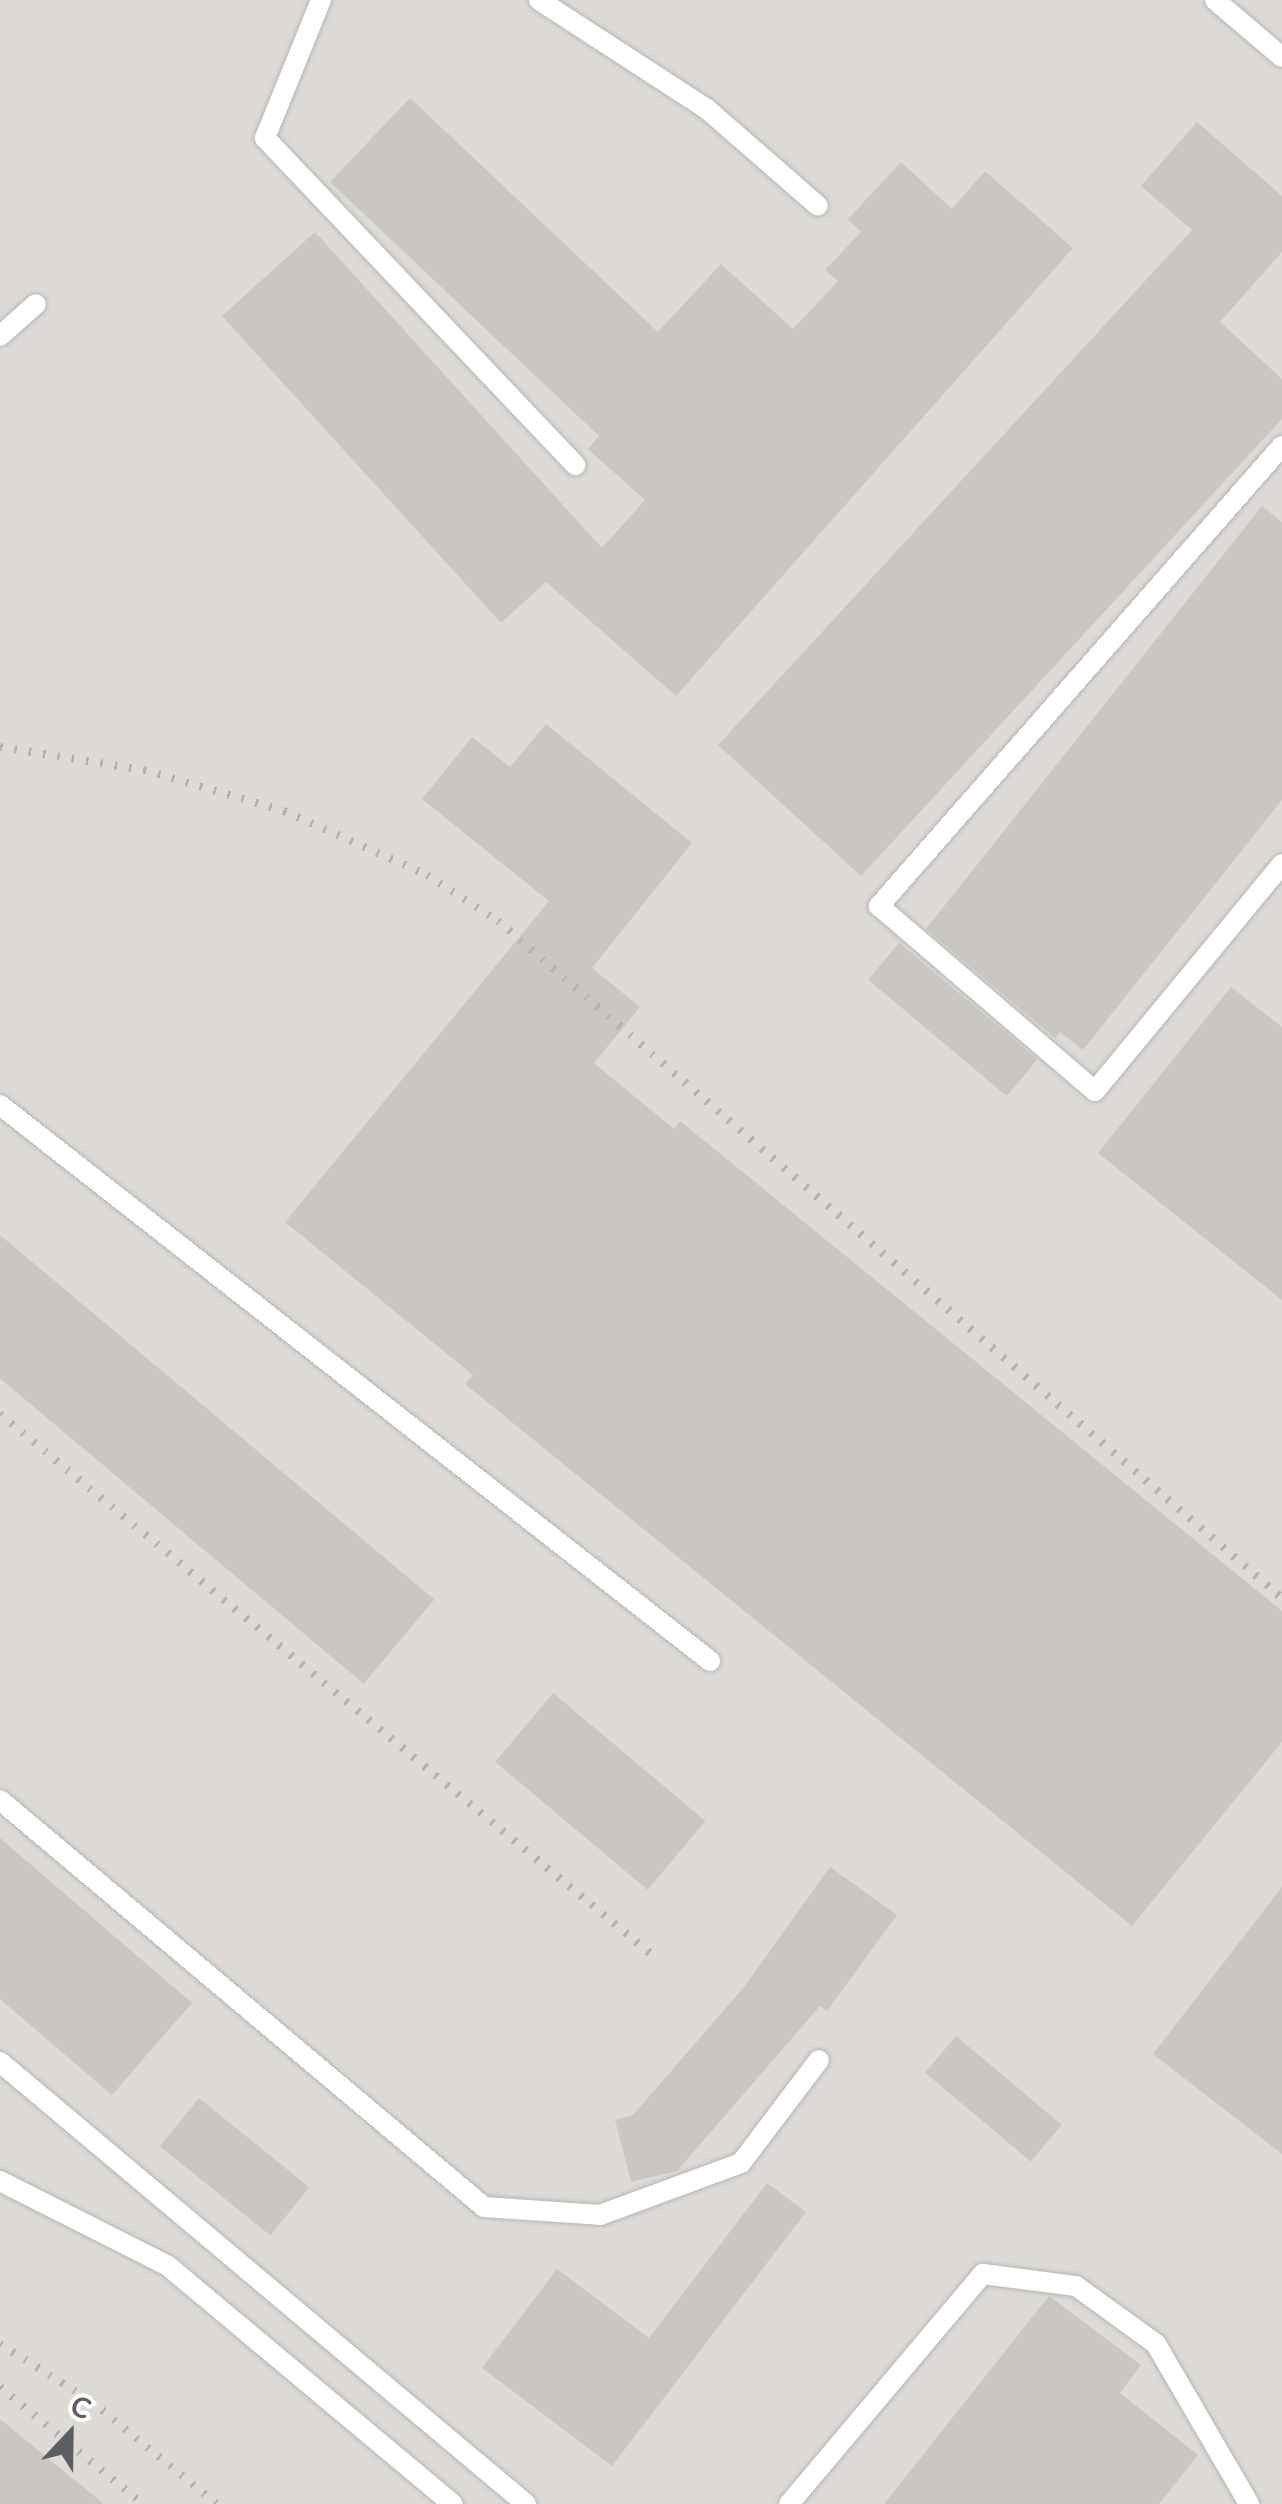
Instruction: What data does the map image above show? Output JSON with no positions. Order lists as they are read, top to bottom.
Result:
{
  "north": "top"
}
